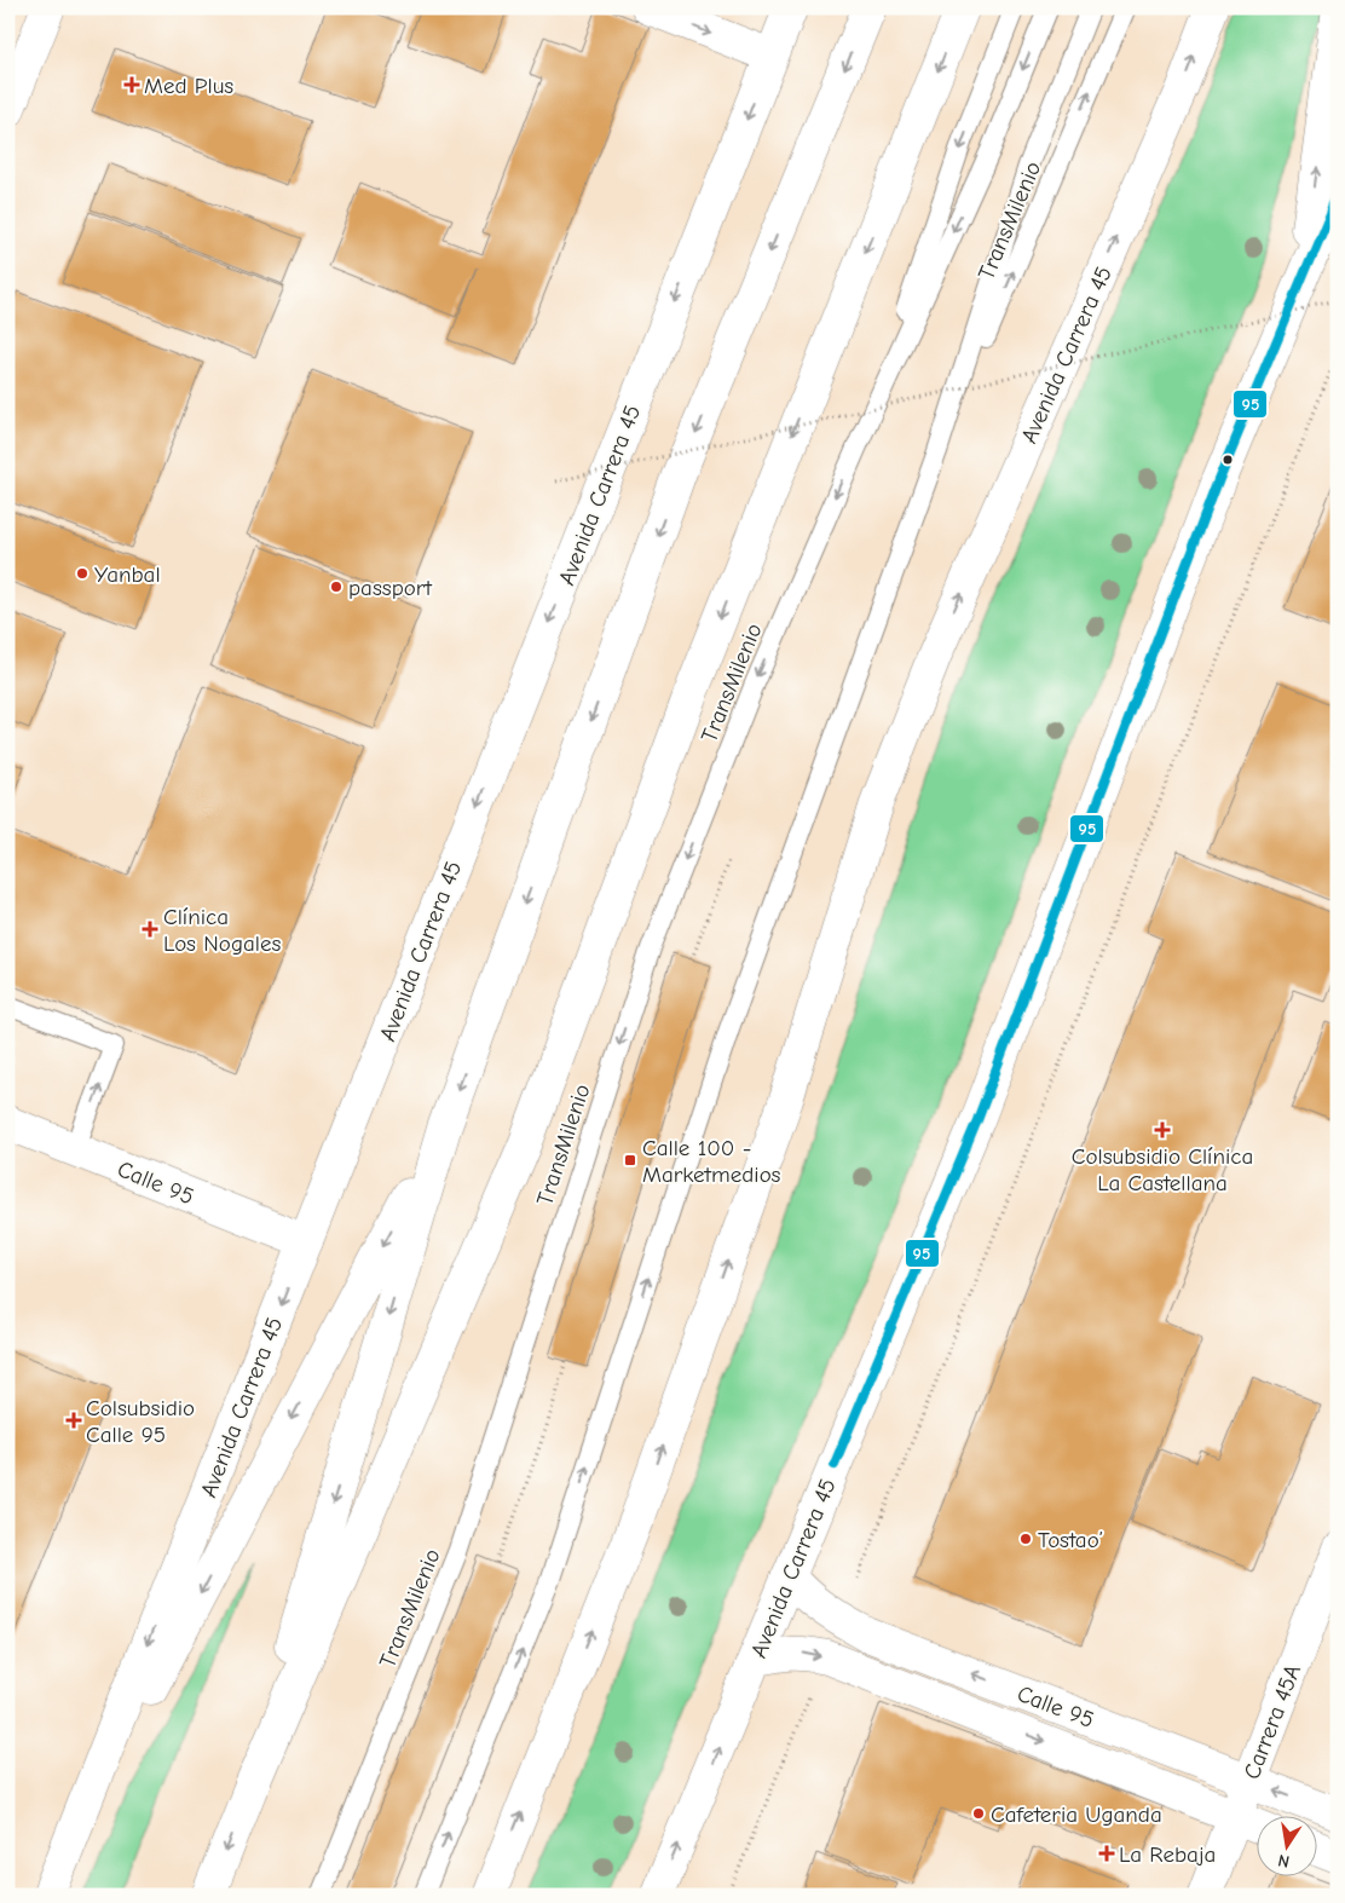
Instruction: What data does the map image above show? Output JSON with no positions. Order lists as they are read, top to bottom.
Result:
{
  "streets": {
    "main road": ["Avenida Carrera 45", "Calle 95", "Carrera 45A"],
    "lane": ["TransMilenio"]
  },
  "crossings": [
    ["Avenida Carrera 45", "Calle 95"],
    ["Calle 95", "Carrera 45A"]
  ],
  "places": {
    "health": [
      "Med Plus",
      "Clínica Los Nogales",
      "Colsubsidio Clínica La Castellana",
      "Colsubsidio Calle 95",
      "La Rebaja"
    ],
    "other": [
      "Yanbal",
      "passport",
      "Tostao’",
      "Cafeteria Uganda"
    ],
    "transit": ["Calle 100 - Marketmedios"]
  },
  "lines": ["transit line 95"],
  "north": "bottom"
}
